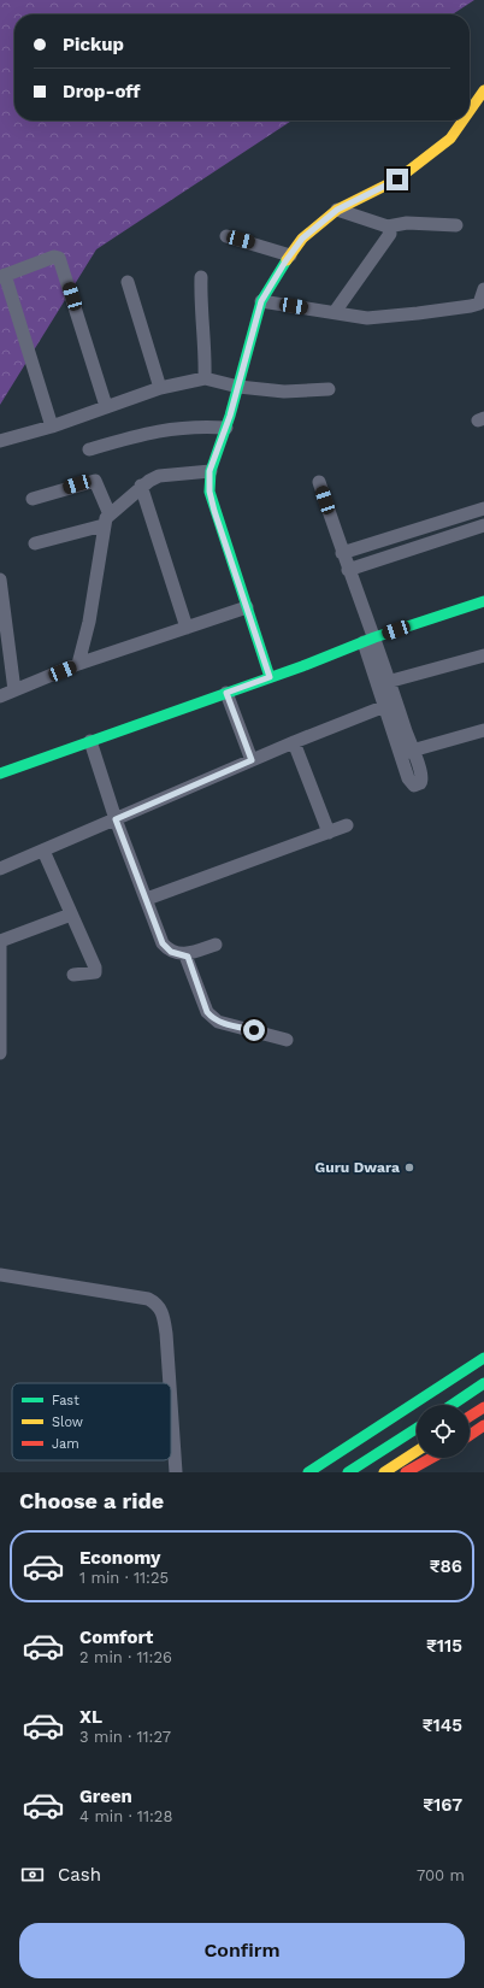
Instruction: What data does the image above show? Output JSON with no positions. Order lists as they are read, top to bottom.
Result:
{
  "places": ["Guru Dwara"],
  "legend": ["Fast", "Slow", "Jam"],
  "page": {
    "banner": ["Pickup", "Drop-off"],
    "heading": "Choose a ride",
    "list": [
      {
        "name": "Economy",
        "note": "1 min · 11:25",
        "value": "₹86"
      },
      {
        "name": "Comfort",
        "note": "2 min · 11:26",
        "value": "₹115"
      },
      {
        "name": "XL",
        "note": "3 min · 11:27",
        "value": "₹145"
      },
      {
        "name": "Green",
        "note": "4 min · 11:28",
        "value": "₹167"
      }
    ],
    "pay": ["Cash", "700 m"],
    "buttons": "Confirm"
  }
}
